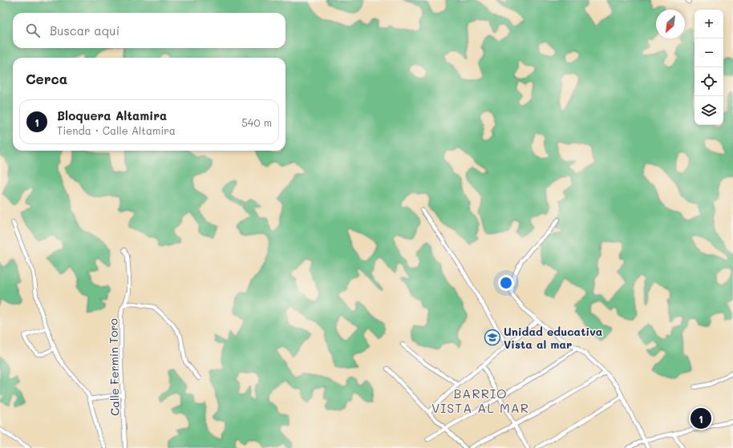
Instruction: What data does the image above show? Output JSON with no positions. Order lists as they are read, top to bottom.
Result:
{
  "streets": {
    "street": ["Calle Fermín Toro"]
  },
  "districts": ["BARRIO VISTA AL MAR"],
  "places": {
    "school or university": ["Unidad educativa Vista al mar"]
  },
  "north": "bottom left",
  "page": {
    "map_buttons": ["+", "−"],
    "search": "Buscar aquí",
    "heading": "Cerca",
    "list": [
      {
        "mark": "1",
        "name": "Bloquera Altamira",
        "note": "Tienda · Calle Altamira",
        "value": "540 m"
      }
    ],
    "pins": "1"
  }
}
